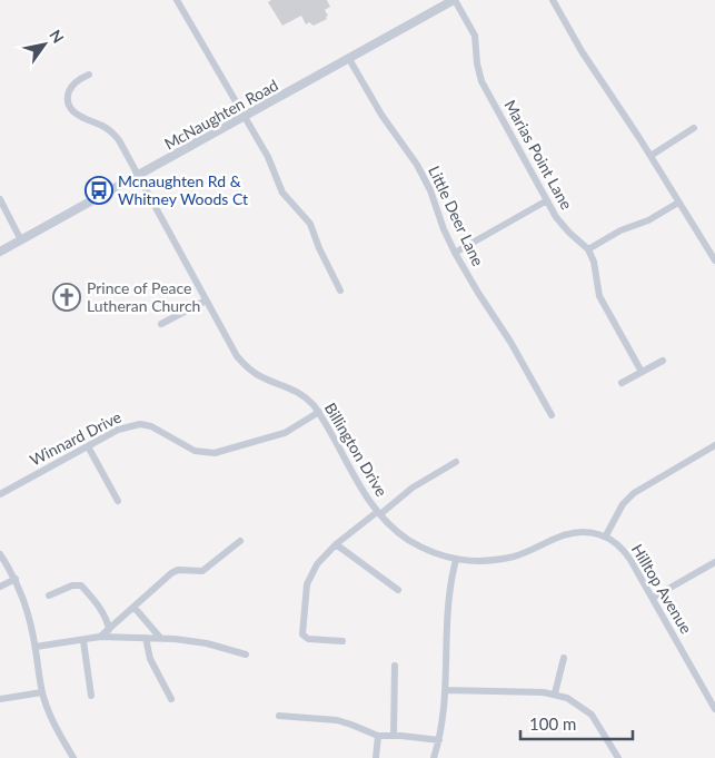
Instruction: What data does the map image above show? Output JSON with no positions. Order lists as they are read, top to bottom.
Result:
{
  "streets": {
    "street": [
      "McNaughten Road",
      "Marias Point Lane",
      "Little Deer Lane",
      "Winnard Drive",
      "Billington Drive",
      "Hilltop Avenue"
    ]
  },
  "crossings": [
    ["McNaughten Road", "Marias Point Lane"],
    ["McNaughten Road", "Little Deer Lane"],
    ["McNaughten Road", "Billington Drive"],
    ["Winnard Drive", "Billington Drive"]
  ],
  "places": {
    "bus stop": ["Mcnaughten Rd & Whitney Woods Ct"],
    "church": ["Prince of Peace Lutheran Church"]
  },
  "scale_bar": "100 m",
  "north": "top right"
}
